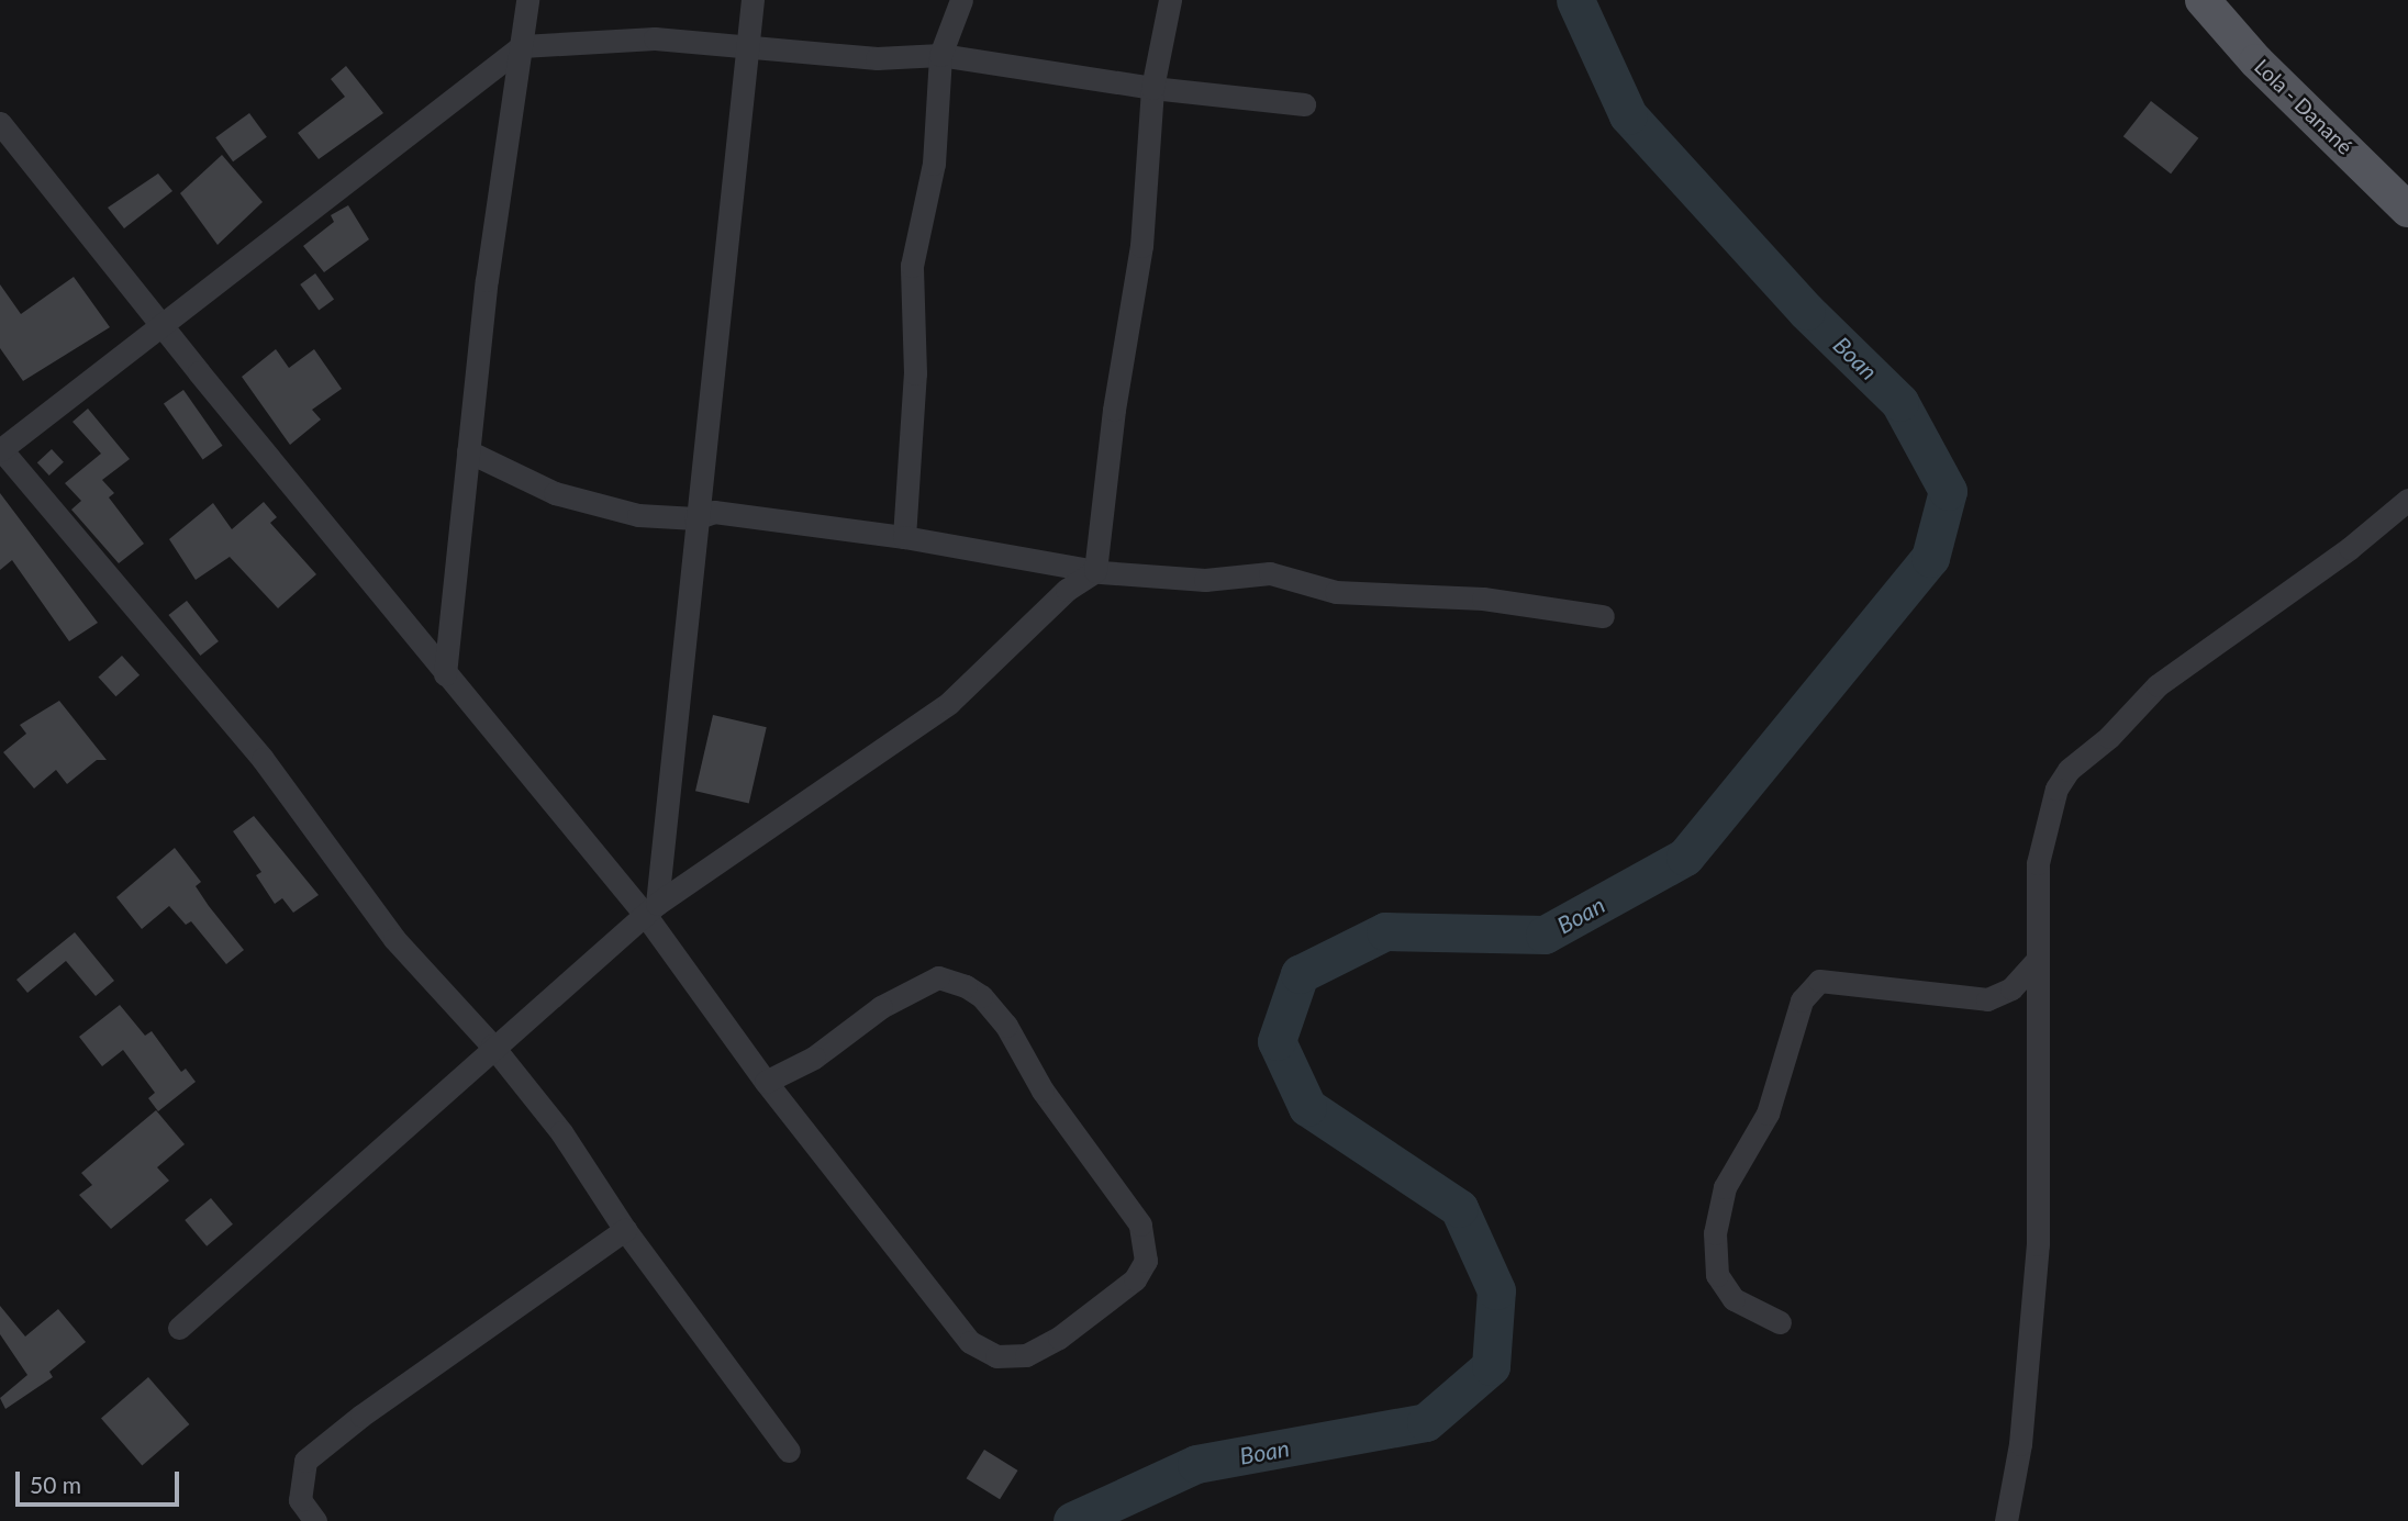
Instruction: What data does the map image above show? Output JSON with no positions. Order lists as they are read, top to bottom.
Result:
{
  "streets": {
    "main road": ["Lola - Danané"]
  },
  "water": ["Boan"],
  "scale_bar": "50 m"
}
